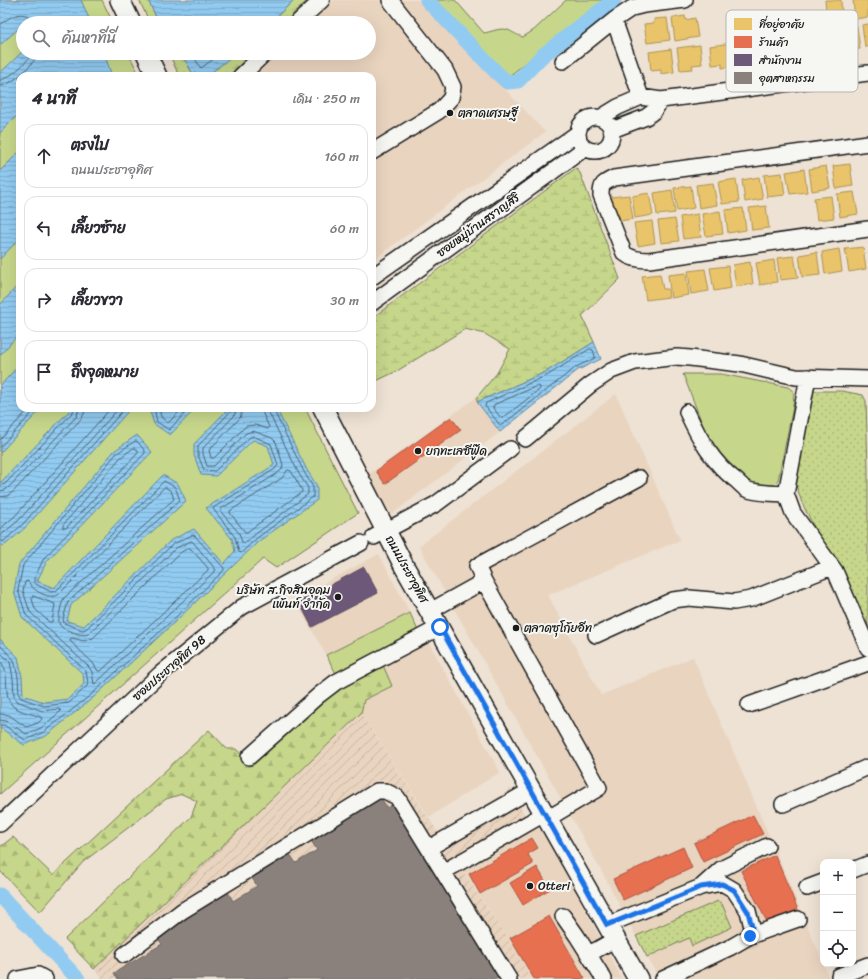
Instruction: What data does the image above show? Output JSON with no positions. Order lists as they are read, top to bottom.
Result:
{
  "streets": {
    "main road": ["ถนนประชาอุทิศ"],
    "street": ["ซอยหมู่บ้านสราญสิริ", "ซอยประชาอุทิศ 98"]
  },
  "crossings": [
    ["ถนนประชาอุทิศ", "ซอยประชาอุทิศ 98"]
  ],
  "places": [
    "ตลาดเศรษฐี",
    "ยกทะเลซีฟู๊ด",
    "บริษัท ส.กิจสินอุดม เพ้นท์ จำกัด",
    "ตลาดซุโก้ยอีท",
    "Otteri"
  ],
  "legend": [
    "ที่อยู่อาศัย",
    "ร้านค้า",
    "สำนักงาน",
    "อุตสาหกรรม"
  ],
  "page": {
    "search": "ค้นหาที่นี่",
    "heading": ["4 นาที", "เดิน · 250 m"],
    "list": [
      ["ตรงไป", "ถนนประชาอุทิศ", "160 m"],
      ["เลี้ยวซ้าย", "60 m"],
      ["เลี้ยวขวา", "30 m"],
      "ถึงจุดหมาย"
    ],
    "map_buttons": ["+", "−"]
  }
}
